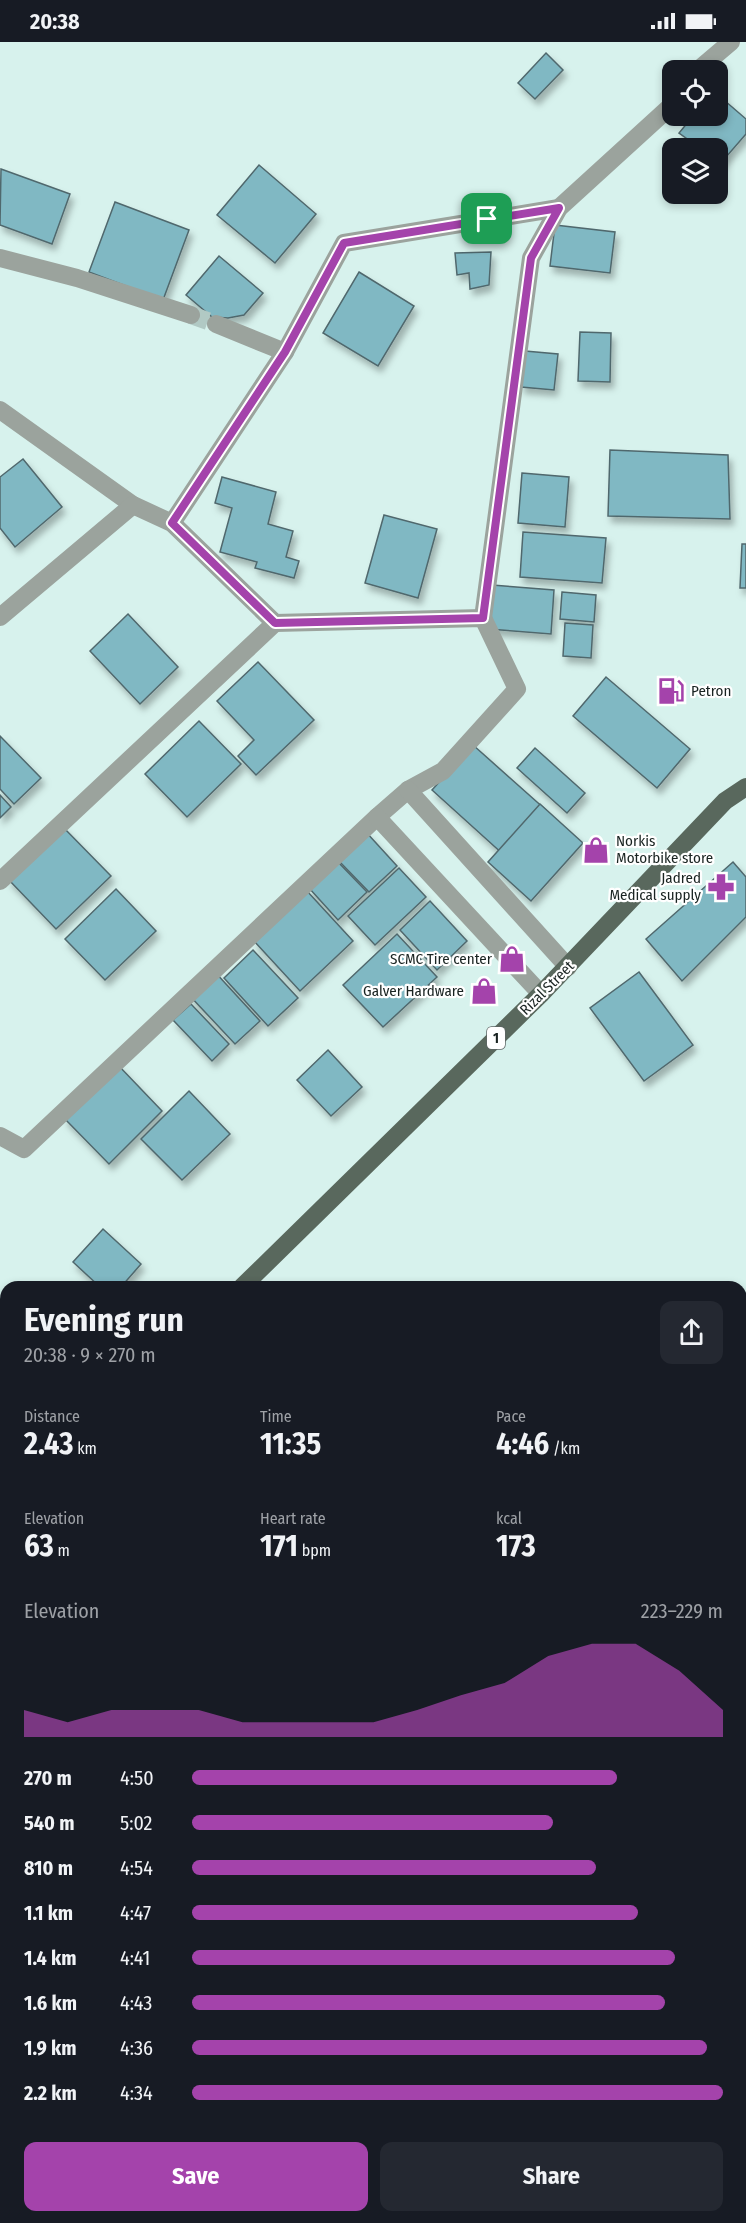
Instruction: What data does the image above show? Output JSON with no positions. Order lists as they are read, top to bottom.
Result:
{
  "streets": {
    "main road": ["Rizal Street", "1"]
  },
  "places": {
    "fuel station": ["Petron"],
    "shop": ["Norkis Motorbike store", "SCMC Tire center", "Galver Hardware"],
    "pharmacy": ["Jadred Medical supply"]
  },
  "page": {
    "status": "20:38",
    "heading": ["Evening run", "20:38 · 9 × 270 m"],
    "stats": [
      ["Distance", "2.43 km"],
      ["Time", "11:35"],
      ["Pace", "4:46 /km"],
      ["Elevation", "63 m"],
      ["Heart rate", "171 bpm"],
      ["kcal", "173"]
    ],
    "chart": ["Elevation", "223–229 m"],
    "list": [
      {
        "name": "270 m",
        "note": "4:50"
      },
      {
        "name": "540 m",
        "note": "5:02"
      },
      {
        "name": "810 m",
        "note": "4:54"
      },
      {
        "name": "1.1 km",
        "note": "4:47"
      },
      {
        "name": "1.4 km",
        "note": "4:41"
      },
      {
        "name": "1.6 km",
        "note": "4:43"
      },
      {
        "name": "1.9 km",
        "note": "4:36"
      },
      {
        "name": "2.2 km",
        "note": "4:34"
      }
    ],
    "buttons": ["Save", "Share"]
  }
}
